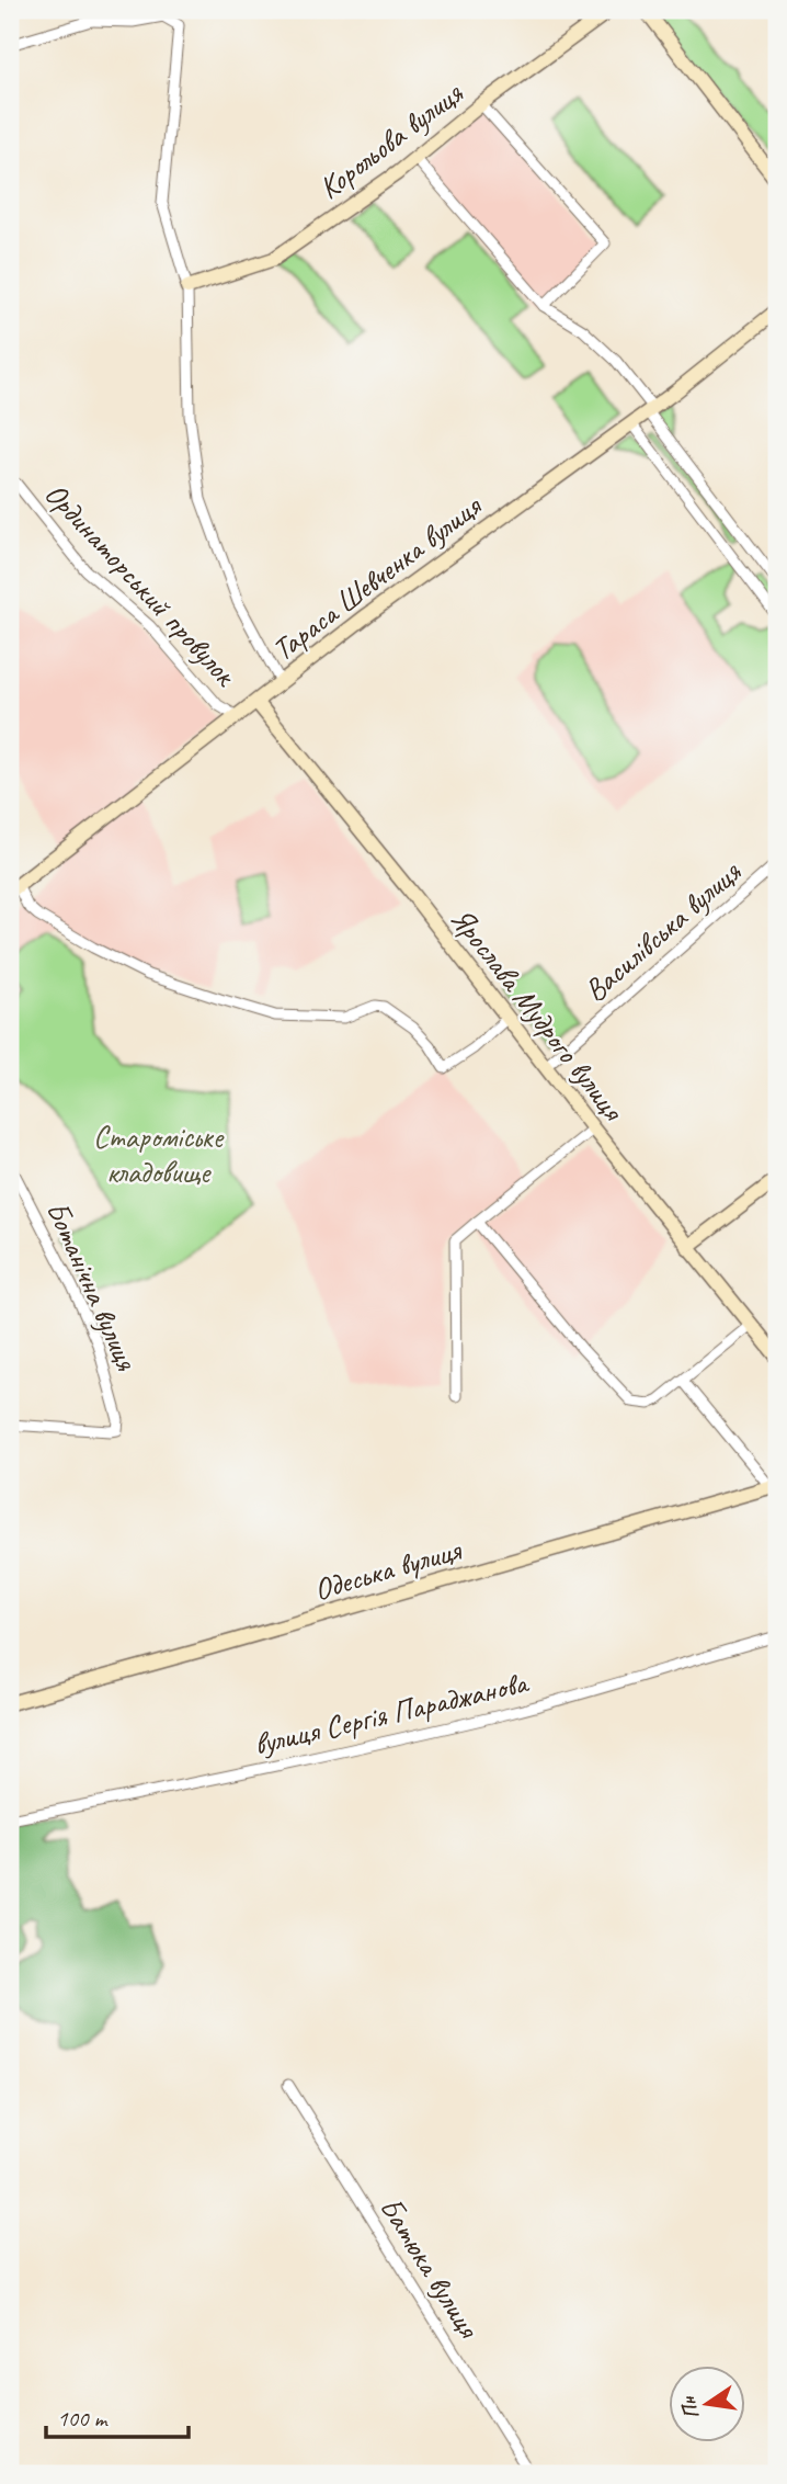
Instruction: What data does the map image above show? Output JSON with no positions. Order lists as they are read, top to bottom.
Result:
{
  "streets": {
    "street": [
      "Корольова вулиця",
      "Тараса Шевченка вулиця",
      "Ординаторський провулок",
      "Василівська вулиця",
      "Ярослава Мудрого вулиця",
      "Ботанічна вулиця",
      "Одеська вулиця",
      "вулиця Сергія Параджанова",
      "Батюка вулиця"
    ]
  },
  "crossings": [
    ["Тараса Шевченка вулиця", "Ординаторський провулок"],
    ["Тараса Шевченка вулиця", "Ярослава Мудрого вулиця"],
    ["Василівська вулиця", "Ярослава Мудрого вулиця"]
  ],
  "parks": ["Староміське кладовище"],
  "scale_bar": "100 m",
  "north": "left"
}
